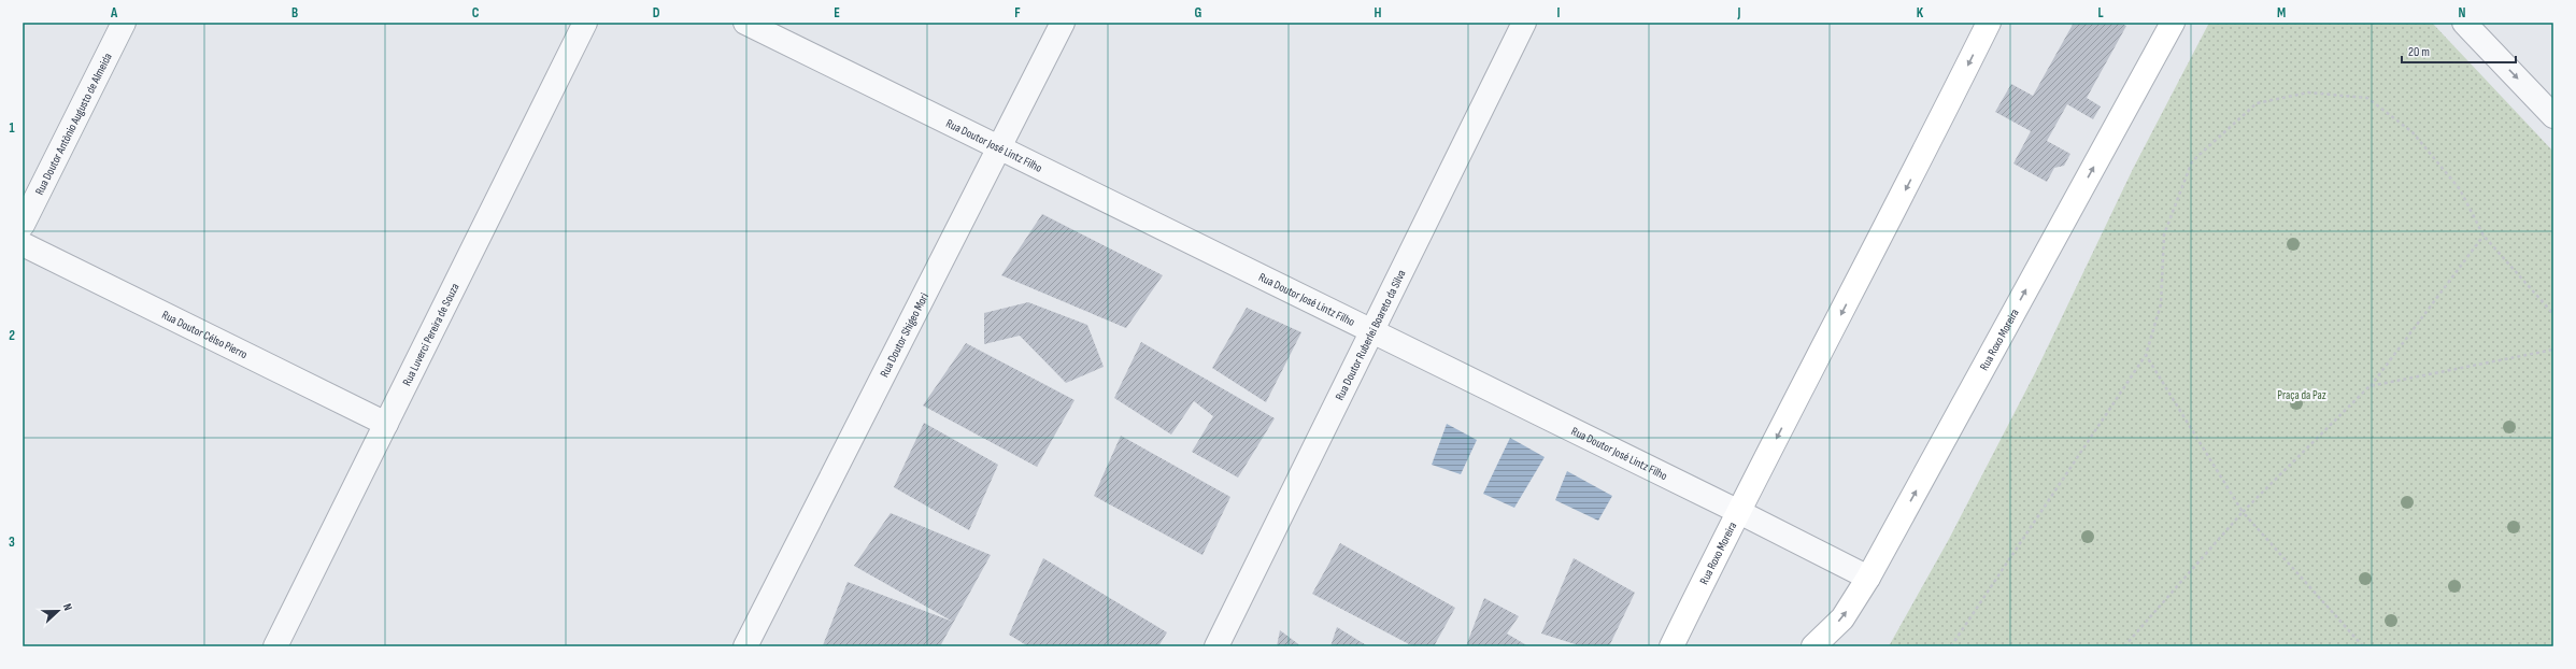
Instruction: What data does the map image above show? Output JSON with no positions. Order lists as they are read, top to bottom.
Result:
{
  "streets": {
    "main road": ["Rua Roxo Moreira"],
    "street": [
      "Rua Doutor Antônio Augusto de Almeida",
      "Rua Doutor José Lintz Filho",
      "Rua Doutor Célso Pierro",
      "Rua Luverci Pereira de Souza",
      "Rua Doutor Shigeo Mori",
      "Rua Doutor Ruberlei Boareto da Silva"
    ]
  },
  "crossings": [
    ["Rua Doutor José Lintz Filho", "Rua Doutor Shigeo Mori"],
    ["Rua Doutor José Lintz Filho", "Rua Doutor Ruberlei Boareto da Silva"],
    ["Rua Doutor José Lintz Filho", "Rua Roxo Moreira"],
    ["Rua Doutor Célso Pierro", "Rua Luverci Pereira de Souza"]
  ],
  "parks": ["Praça da Paz"],
  "scale_bar": "20 m",
  "north": "right",
  "grid": {
    "columns": [
      "A",
      "B",
      "C",
      "D",
      "E",
      "F",
      "G",
      "H",
      "I",
      "J",
      "K",
      "L",
      "M",
      "N"
    ],
    "rows": ["1", "2", "3"]
  }
}
